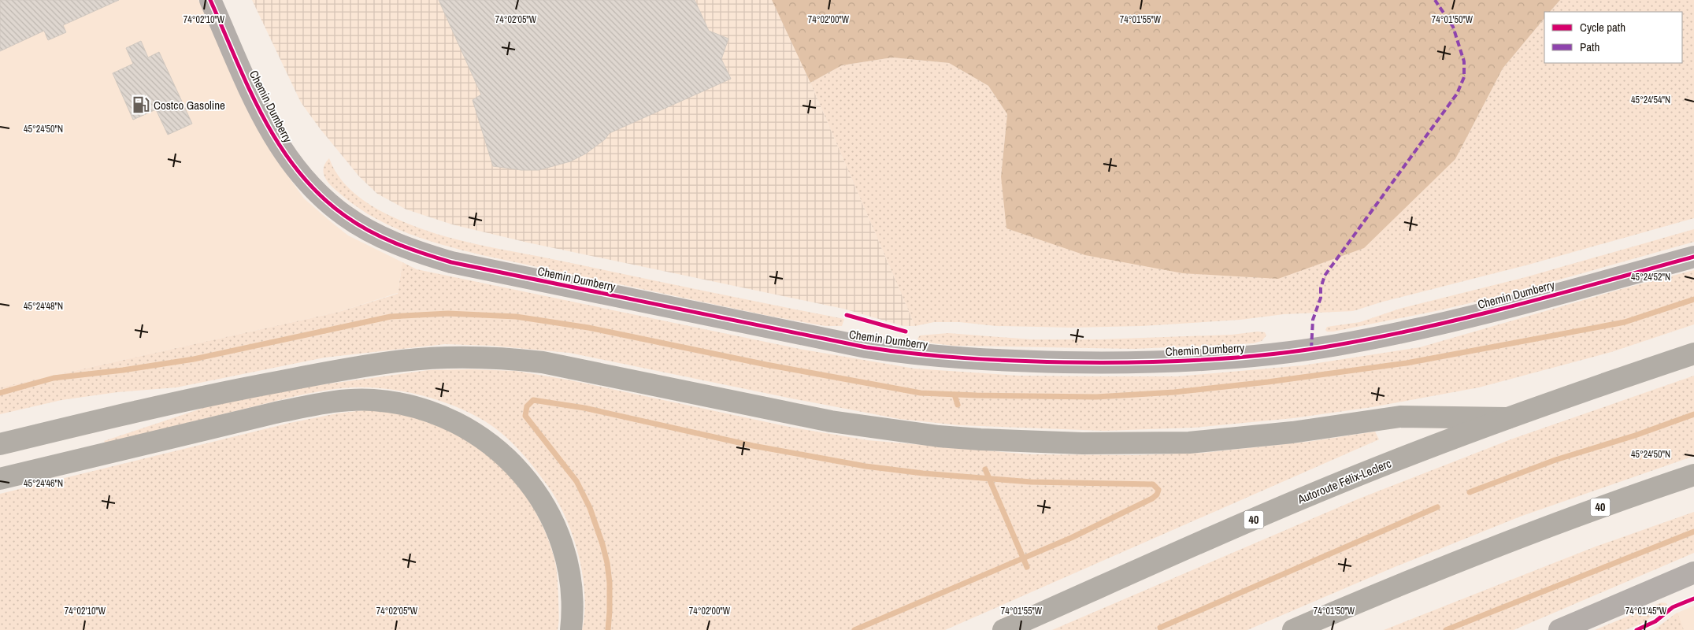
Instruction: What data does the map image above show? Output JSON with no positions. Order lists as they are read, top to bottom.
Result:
{
  "streets": {
    "highway": ["Autoroute Félix-Leclerc", "40"],
    "street": ["Chemin Dumberry"]
  },
  "places": {
    "fuel station": ["Costco Gasoline"]
  },
  "legend": ["Cycle path", "Path"],
  "coordinates": [
    "74°02'10\"W",
    "74°02'05\"W",
    "74°02'00\"W",
    "74°01'55\"W",
    "74°01'50\"W",
    "45°24'54\"N",
    "45°24'50\"N",
    "45°24'52\"N",
    "45°24'48\"N",
    "45°24'46\"N",
    "74°01'45\"W"
  ]
}
